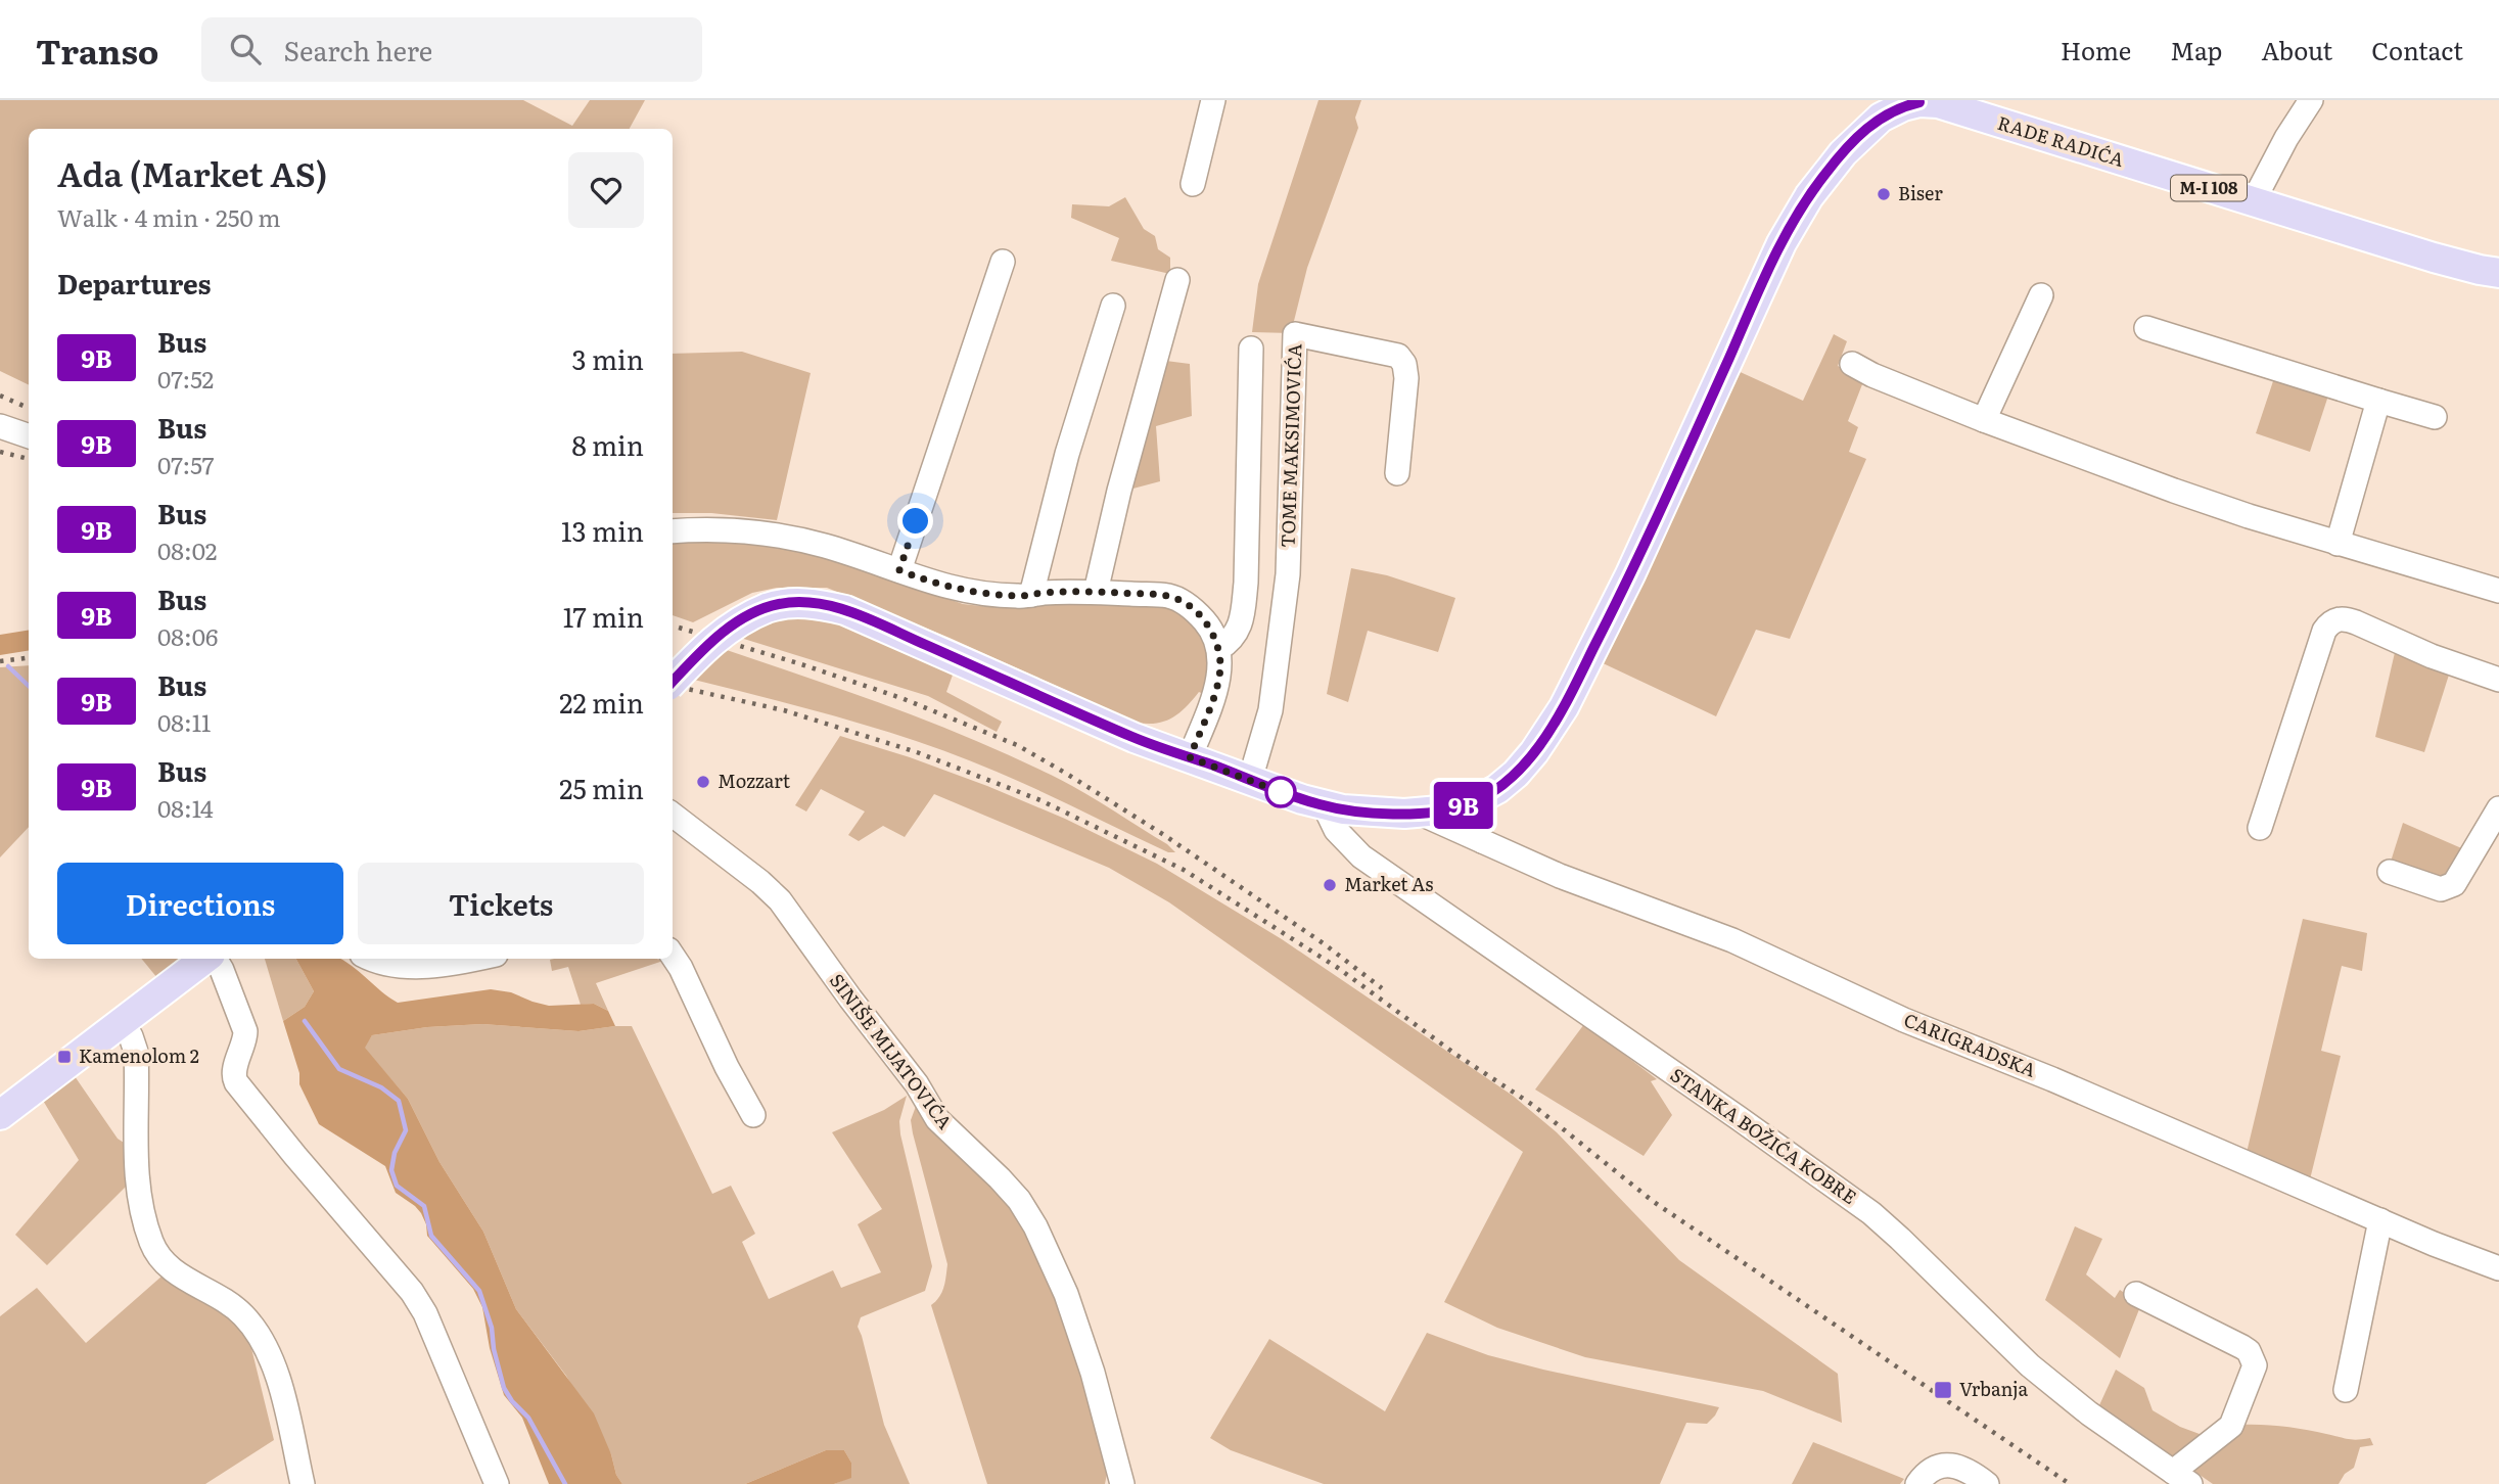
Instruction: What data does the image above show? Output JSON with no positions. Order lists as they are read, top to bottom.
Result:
{
  "streets": {
    "main road": ["RADE RADIĆA", "M-I 108"],
    "street": [
      "TOME MAKSIMOVIĆA",
      "CARIGRADSKA",
      "SINIŠE MIJATOVIĆA",
      "STANKA BOŽIĆA KOBRE"
    ]
  },
  "crossings": [
    ["RADE RADIĆA", "TOME MAKSIMOVIĆA"],
    ["RADE RADIĆA", "CARIGRADSKA"],
    ["RADE RADIĆA", "STANKA BOŽIĆA KOBRE"]
  ],
  "places": {
    "other": ["Biser", "Mozzart", "Market As"],
    "transit": ["Kamenolom 2", "Vrbanja"]
  },
  "lines": ["bus line 9B"],
  "page": {
    "header": "Transo",
    "search": "Search here",
    "nav": [
      "Home",
      "Map",
      "About",
      "Contact"
    ],
    "on_map": "9B",
    "heading": [
      ["Ada (Market AS)", "Walk · 4 min · 250 m"],
      "Departures"
    ],
    "list": [
      {
        "mark": "9B",
        "name": "Bus",
        "note": "07:52",
        "value": "3 min"
      },
      {
        "mark": "9B",
        "name": "Bus",
        "note": "07:57",
        "value": "8 min"
      },
      {
        "mark": "9B",
        "name": "Bus",
        "note": "08:02",
        "value": "13 min"
      },
      {
        "mark": "9B",
        "name": "Bus",
        "note": "08:06",
        "value": "17 min"
      },
      {
        "mark": "9B",
        "name": "Bus",
        "note": "08:11",
        "value": "22 min"
      },
      {
        "mark": "9B",
        "name": "Bus",
        "note": "08:14",
        "value": "25 min"
      }
    ],
    "buttons": ["Directions", "Tickets"]
  }
}
